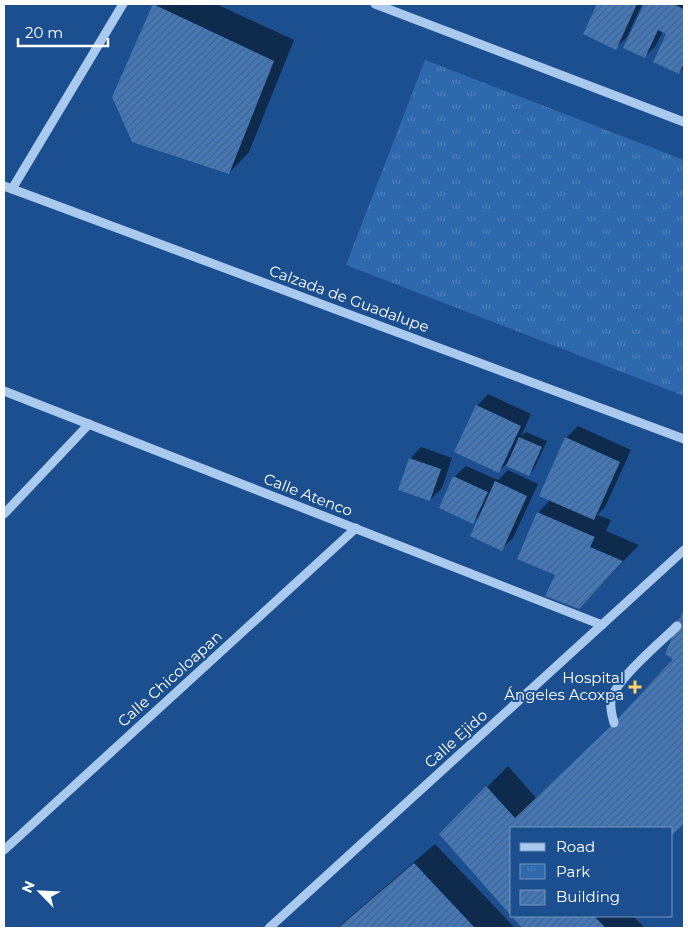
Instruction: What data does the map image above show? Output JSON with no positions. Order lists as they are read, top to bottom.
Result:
{
  "streets": {
    "street": [
      "Calzada de Guadalupe",
      "Calle Atenco",
      "Calle Chicoloapan",
      "Calle Ejido"
    ]
  },
  "crossings": [
    ["Calle Atenco", "Calle Chicoloapan"],
    ["Calle Atenco", "Calle Ejido"]
  ],
  "places": {
    "health": ["Hospital Ángeles Acoxpa"]
  },
  "legend": ["Road", "Park", "Building"],
  "scale_bar": "20 m",
  "north": "top left"
}
